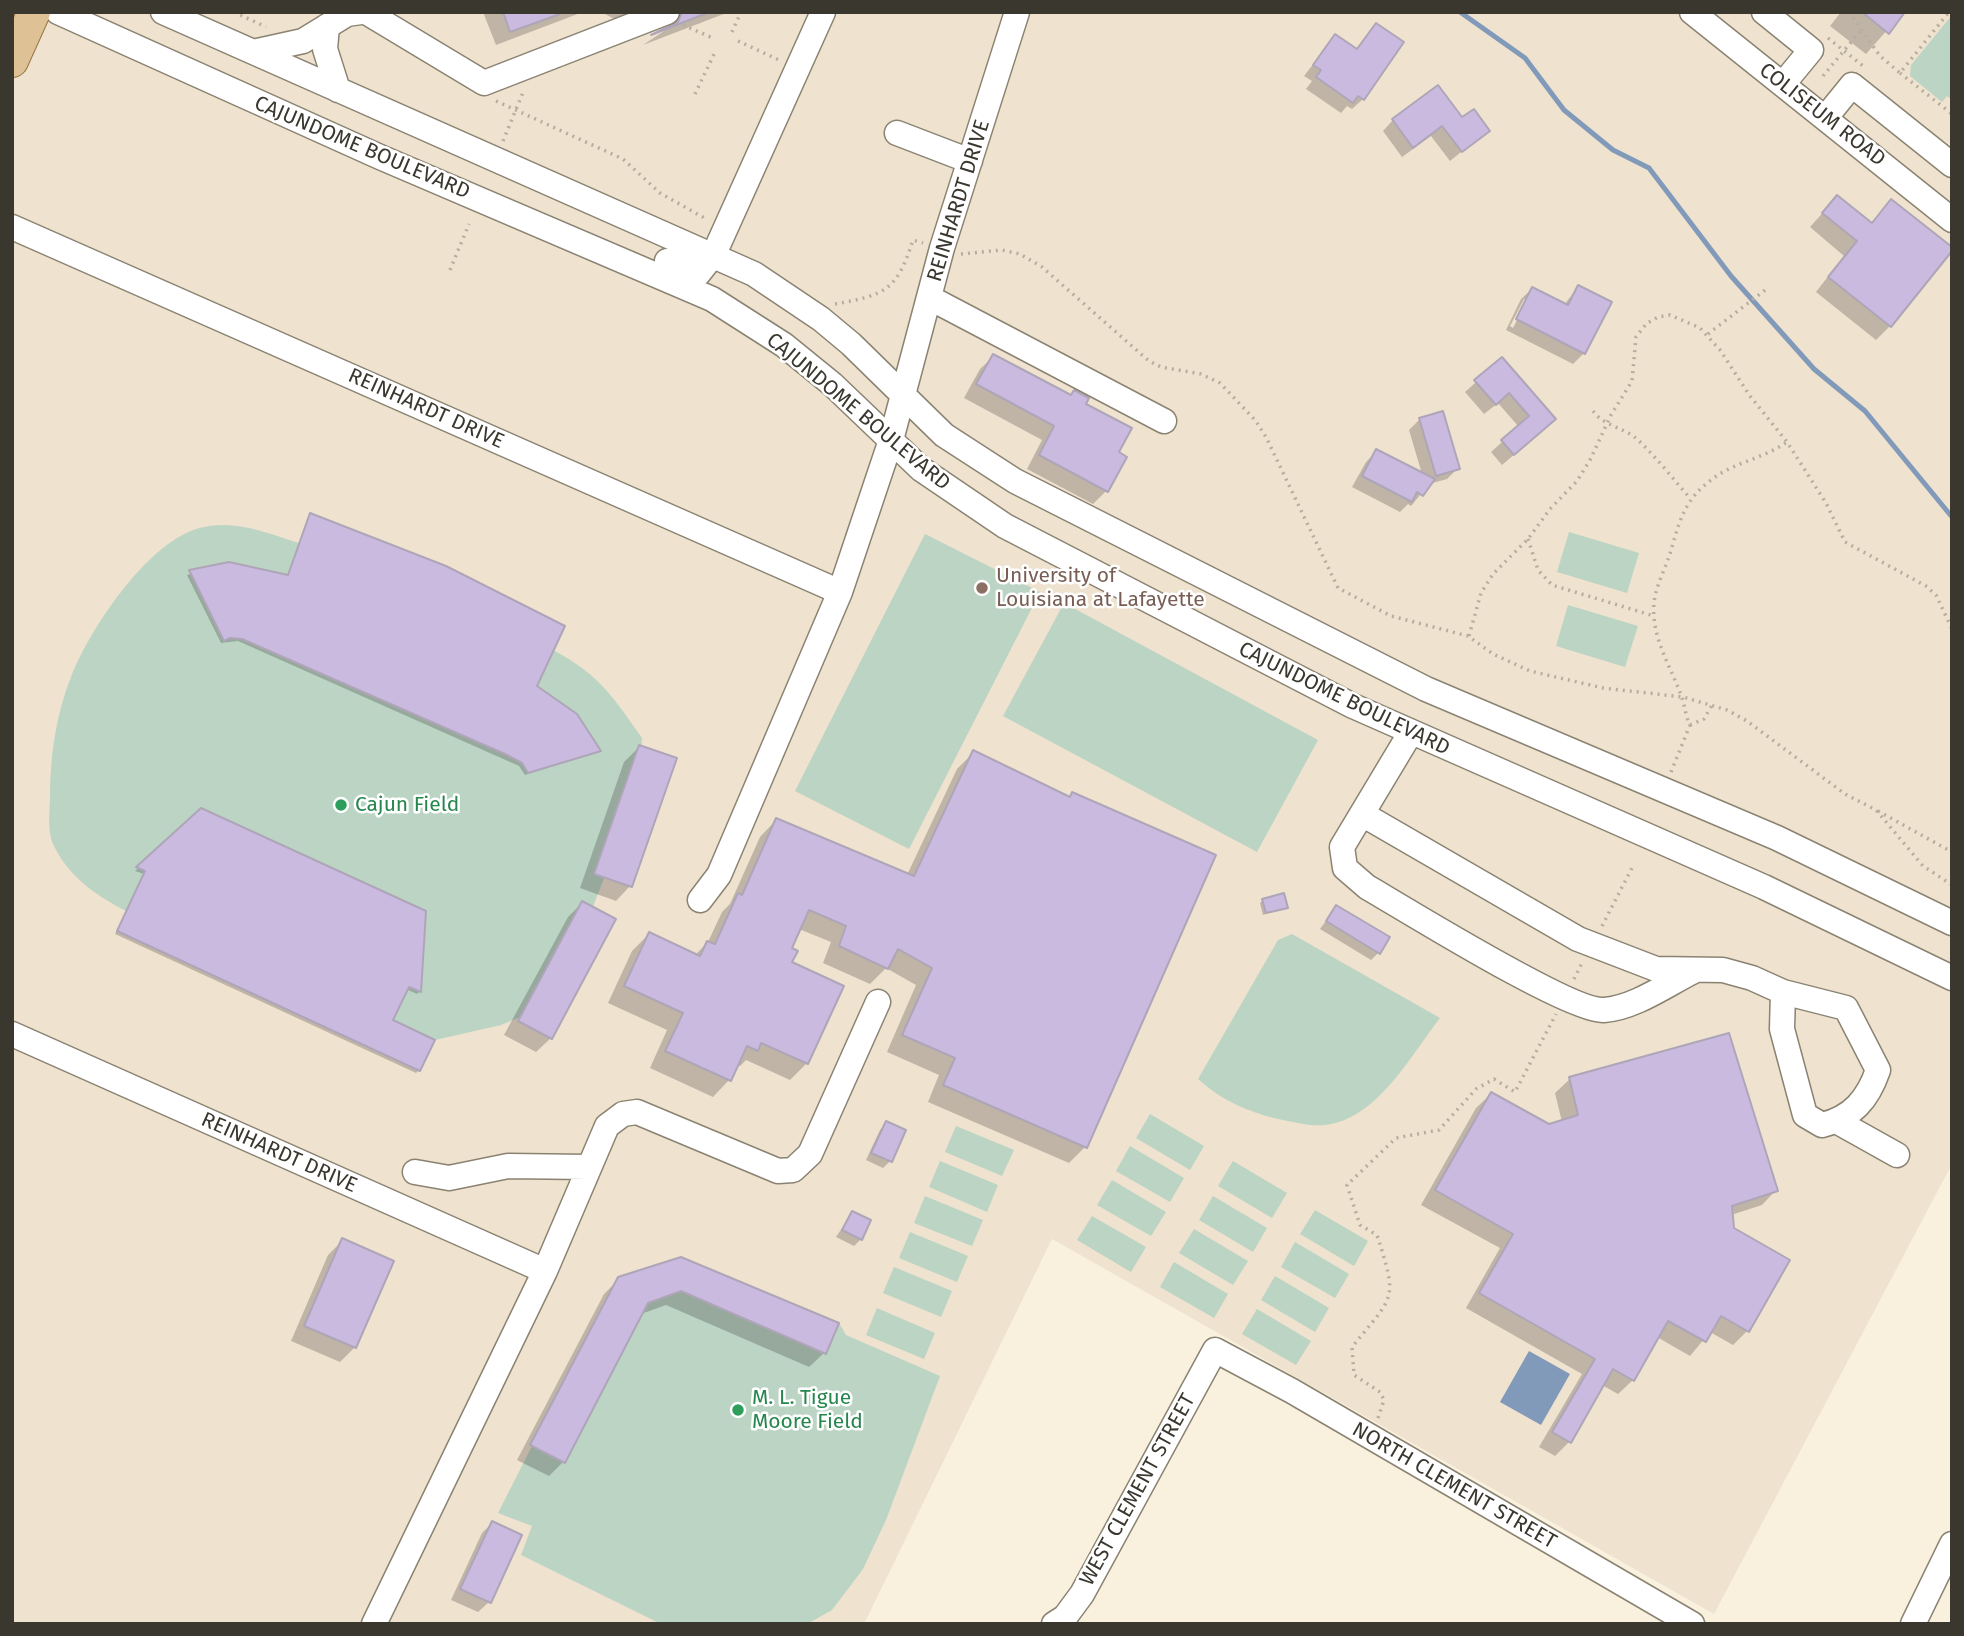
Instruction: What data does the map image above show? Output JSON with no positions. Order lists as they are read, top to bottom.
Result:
{
  "streets": {
    "street": [
      "COLISEUM ROAD",
      "CAJUNDOME BOULEVARD",
      "REINHARDT DRIVE",
      "NORTH CLEMENT STREET",
      "WEST CLEMENT STREET"
    ]
  },
  "crossings": [
    ["CAJUNDOME BOULEVARD", "REINHARDT DRIVE"],
    ["NORTH CLEMENT STREET", "WEST CLEMENT STREET"]
  ],
  "places": ["University of Louisiana at Lafayette", "Cajun Field", "M. L. Tigue Moore Field"]
}
